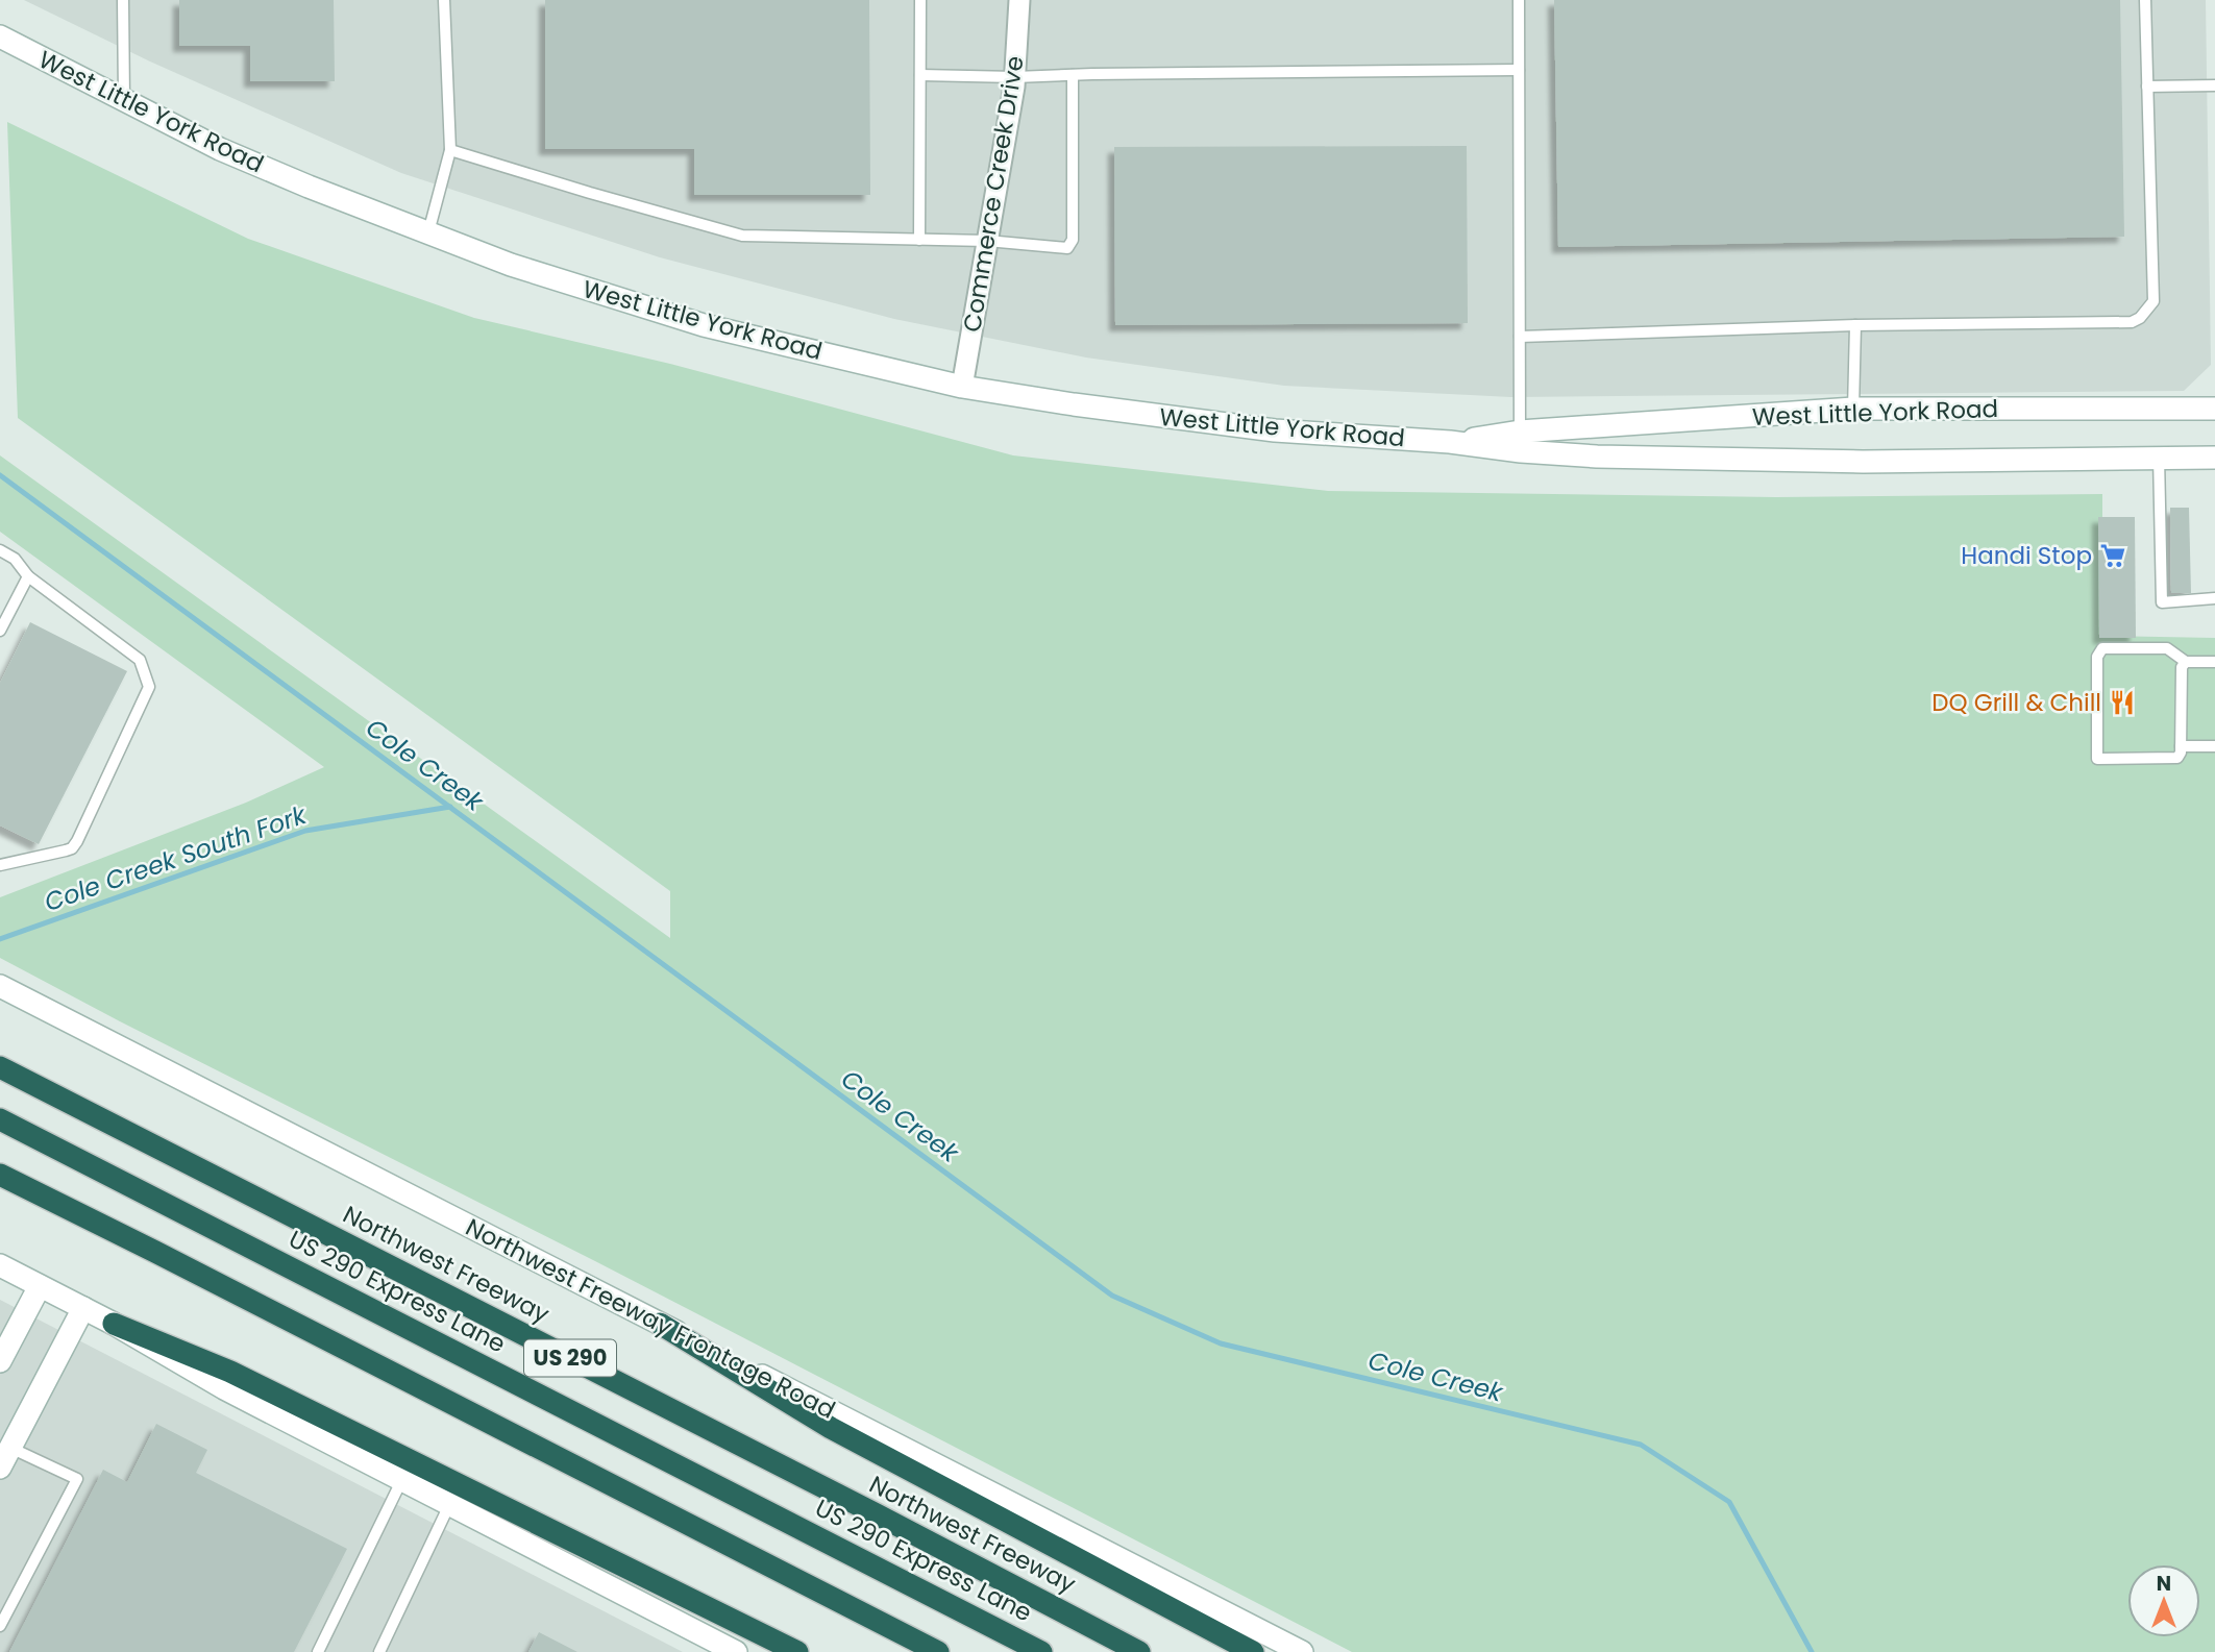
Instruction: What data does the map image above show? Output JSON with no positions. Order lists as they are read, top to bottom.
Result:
{
  "streets": {
    "highway": ["Northwest Freeway", "US 290 Express Lane", "US 290"],
    "main road": ["West Little York Road", "Northwest Freeway Frontage Road"],
    "street": ["Commerce Creek Drive"]
  },
  "crossings": [
    ["West Little York Road", "Commerce Creek Drive"]
  ],
  "water": ["Cole Creek", "Cole Creek South Fork"],
  "places": {
    "supermarket": ["Handi Stop"],
    "restaurant": ["DQ Grill & Chill"]
  },
  "north": "top"
}
